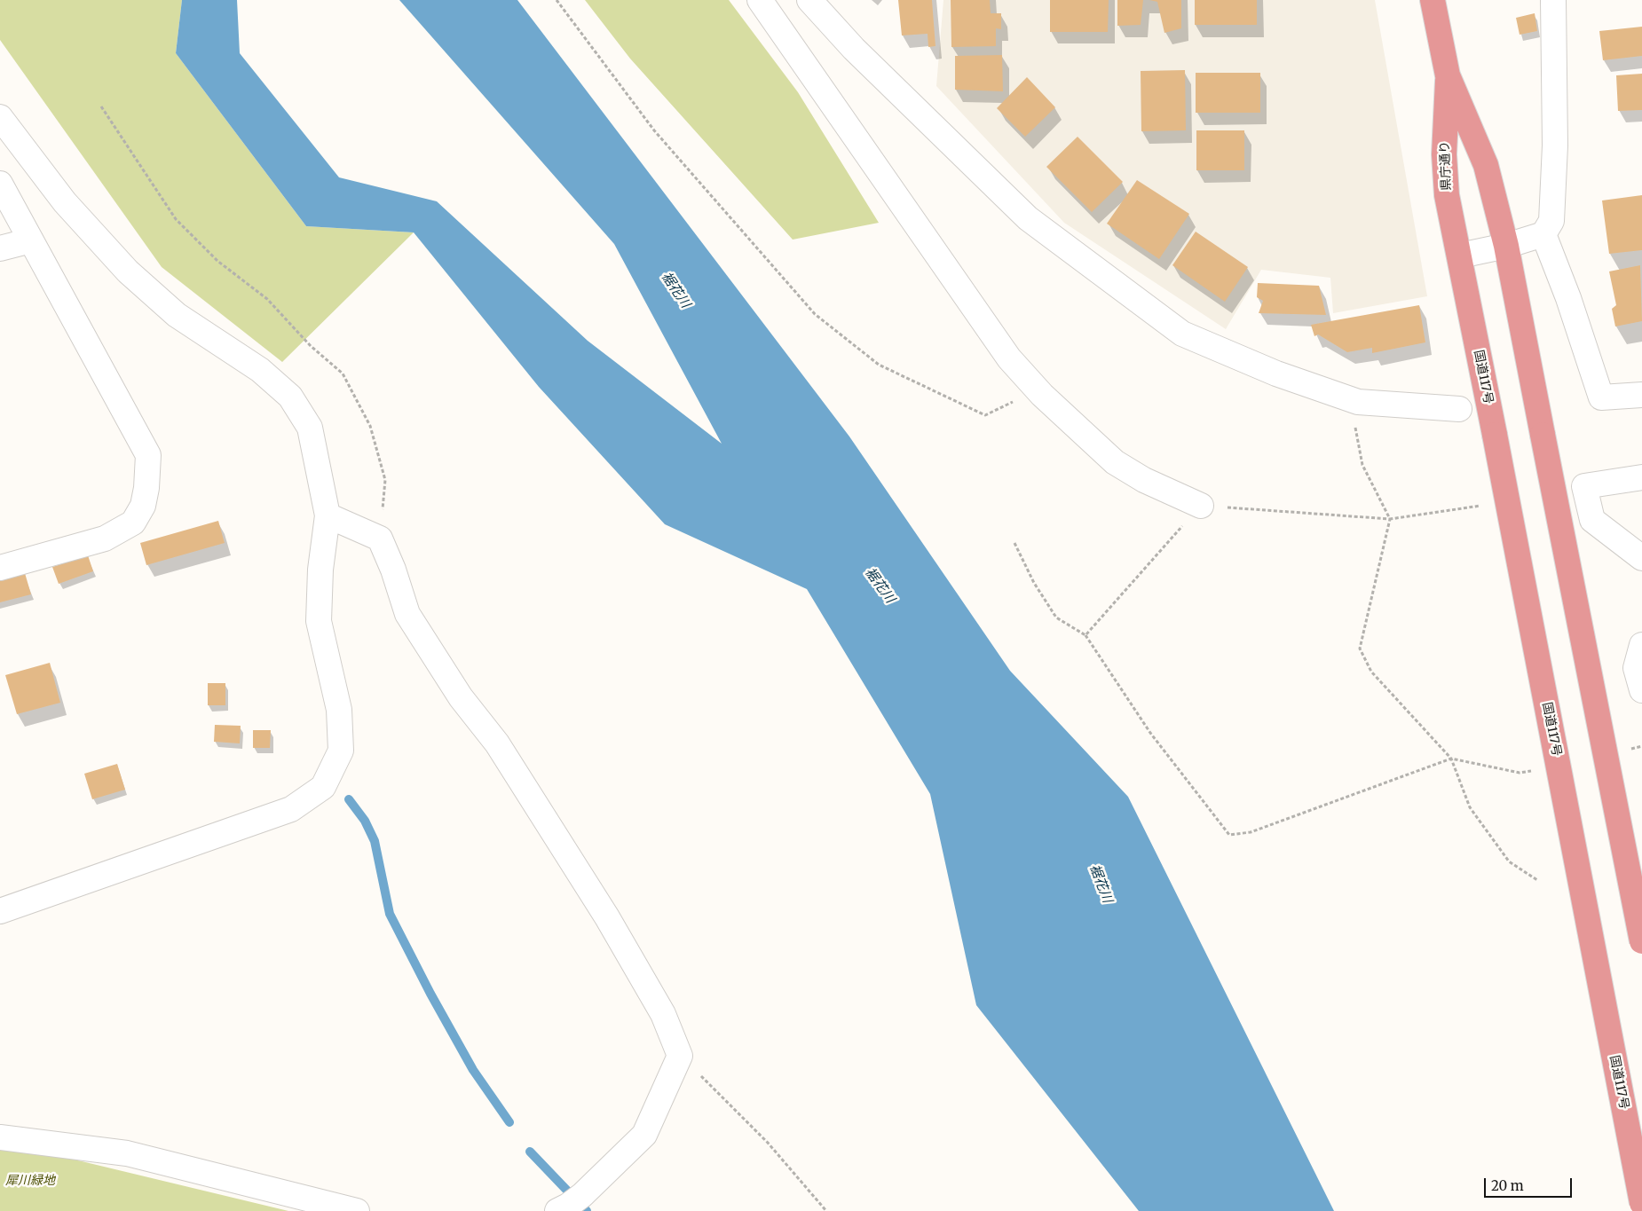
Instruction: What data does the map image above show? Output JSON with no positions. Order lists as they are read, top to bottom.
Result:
{
  "streets": {
    "highway": ["県庁通り", "国道117号"]
  },
  "crossings": [
    ["県庁通り", "国道117号"]
  ],
  "water": ["裾花川"],
  "parks": ["犀川緑地"],
  "scale_bar": "20 m"
}
